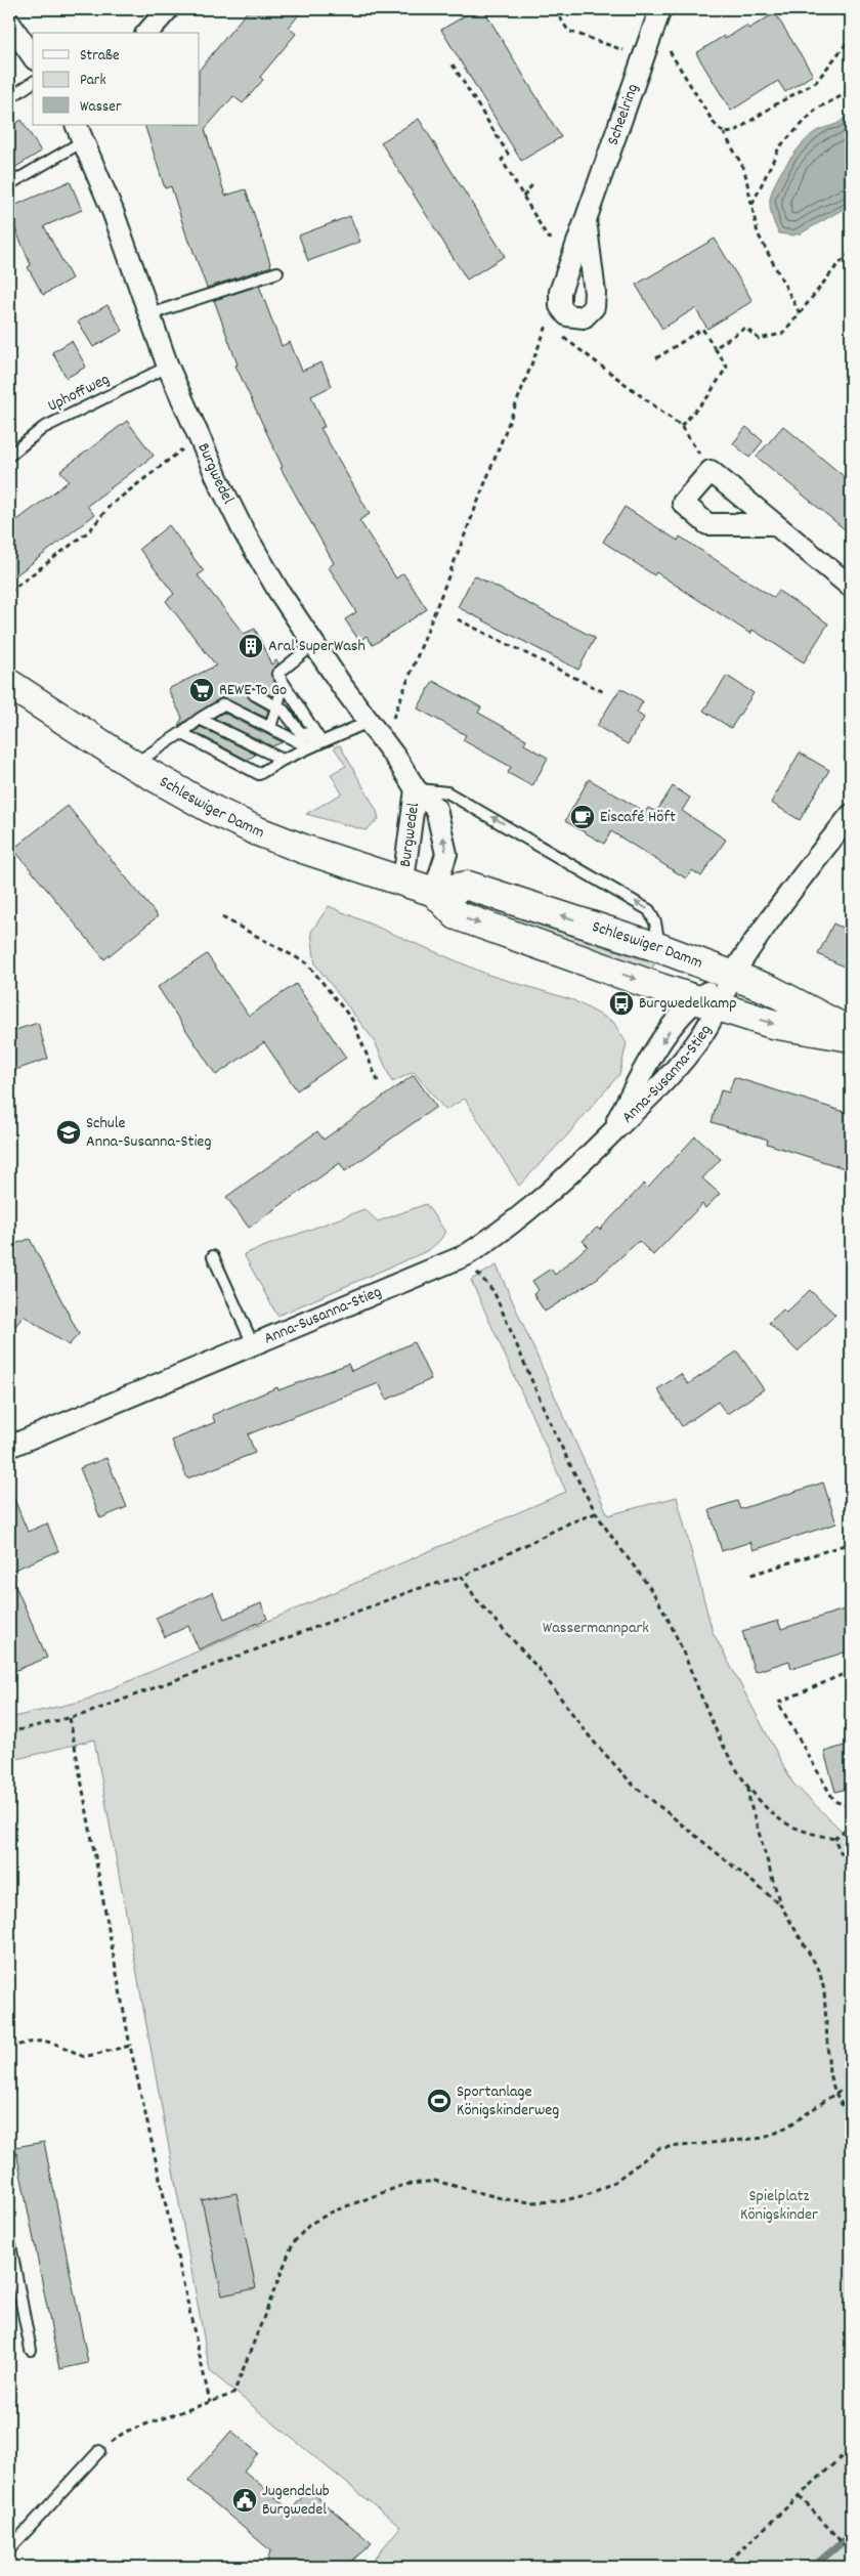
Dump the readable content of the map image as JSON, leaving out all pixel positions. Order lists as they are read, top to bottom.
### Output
{
  "streets": {
    "main road": ["Schleswiger Damm"],
    "street": ["Scheelring", "Burgwedel", "Anna-Susanna-Stieg"],
    "lane": ["Uphoffweg"]
  },
  "crossings": [
    ["Uphoffweg", "Burgwedel"],
    ["Burgwedel", "Schleswiger Damm"],
    ["Schleswiger Damm", "Anna-Susanna-Stieg"]
  ],
  "parks": ["Wassermannpark", "Spielplatz Königskinder"],
  "places": {
    "building": ["Aral SuperWash"],
    "supermarket": ["REWE To Go"],
    "cafe": ["Eiscafé Höft"],
    "bus stop": ["Burgwedelkamp"],
    "school or university": ["Schule Anna-Susanna-Stieg"],
    "sports": ["Sportanlage Königskinderweg"],
    "public building": ["Jugendclub Burgwedel"]
  },
  "legend": ["Straße", "Park", "Wasser"]
}
